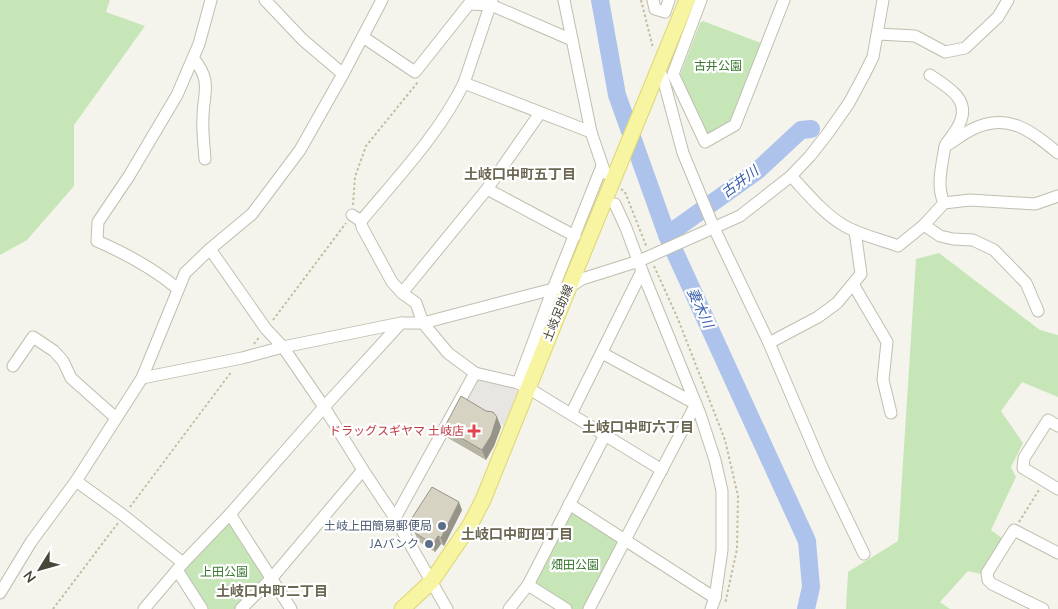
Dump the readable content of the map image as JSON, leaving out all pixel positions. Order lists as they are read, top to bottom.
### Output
{
  "streets": {
    "main road": ["土岐足助線"]
  },
  "districts": [
    "土岐口中町五丁目",
    "土岐口中町六丁目",
    "土岐口中町四丁目",
    "土岐口中町二丁目"
  ],
  "water": ["古井川", "妻木川"],
  "parks": ["古井公園", "畑田公園", "上田公園"],
  "places": {
    "health": ["ドラッグスギヤマ 土岐店"],
    "other": ["土岐上田簡易郵便局", "JAバンク"]
  },
  "north": "bottom left"
}
